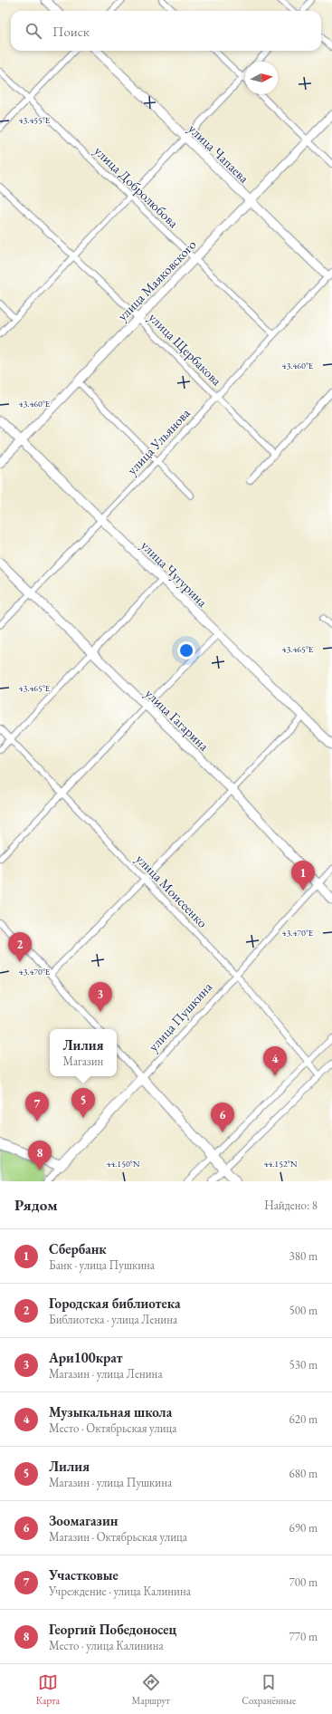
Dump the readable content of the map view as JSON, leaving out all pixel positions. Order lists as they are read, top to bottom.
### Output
{
  "streets": {
    "main road": ["улица Пушкина"],
    "street": [
      "улица Чапаева",
      "улица Добролюбова",
      "улица Маяковского",
      "улица Щербакова",
      "улица Ульянова",
      "улица Чугурина",
      "улица Гагарина",
      "улица Моисеенко"
    ]
  },
  "crossings": [
    ["улица Чапаева", "улица Маяковского"],
    ["улица Чапаева", "улица Ульянова"],
    ["улица Добролюбова", "улица Маяковского"],
    ["улица Добролюбова", "улица Ульянова"],
    ["улица Маяковского", "улица Щербакова"],
    ["улица Маяковского", "улица Чугурина"],
    ["улица Щербакова", "улица Ульянова"],
    ["улица Ульянова", "улица Чугурина"],
    ["улица Ульянова", "улица Гагарина"],
    ["улица Гагарина", "улица Пушкина"],
    ["улица Моисеенко", "улица Пушкина"]
  ],
  "north": "right",
  "page": {
    "search": "Поиск",
    "pins": [
      "1",
      "2",
      "3",
      "4",
      "5",
      "7",
      "6",
      "8"
    ],
    "popup": ["Лилия", "Магазин"],
    "heading": ["Рядом", "Найдено: 8"],
    "list": [
      {
        "mark": "1",
        "name": "Сбербанк",
        "note": "Банк · улица Пушкина",
        "value": "380 m"
      },
      {
        "mark": "2",
        "name": "Городская библиотека",
        "note": "Библиотека · улица Ленина",
        "value": "500 m"
      },
      {
        "mark": "3",
        "name": "Ари100крат",
        "note": "Магазин · улица Ленина",
        "value": "530 m"
      },
      {
        "mark": "4",
        "name": "Музыкальная школа",
        "note": "Место · Октябрьская улица",
        "value": "620 m"
      },
      {
        "mark": "5",
        "name": "Лилия",
        "note": "Магазин · улица Пушкина",
        "value": "680 m"
      },
      {
        "mark": "6",
        "name": "Зоомагазин",
        "note": "Магазин · Октябрьская улица",
        "value": "690 m"
      },
      {
        "mark": "7",
        "name": "Участковые",
        "note": "Учреждение · улица Калинина",
        "value": "700 m"
      },
      {
        "mark": "8",
        "name": "Георгий Победоносец",
        "note": "Место · улица Калинина",
        "value": "770 m"
      }
    ],
    "nav": ["Карта", "Маршрут", "Сохранённые"]
  },
  "coordinates": [
    "43.455°E",
    "43.460°E",
    "43.465°E",
    "43.470°E",
    "44.150°N",
    "44.152°N"
  ]
}
